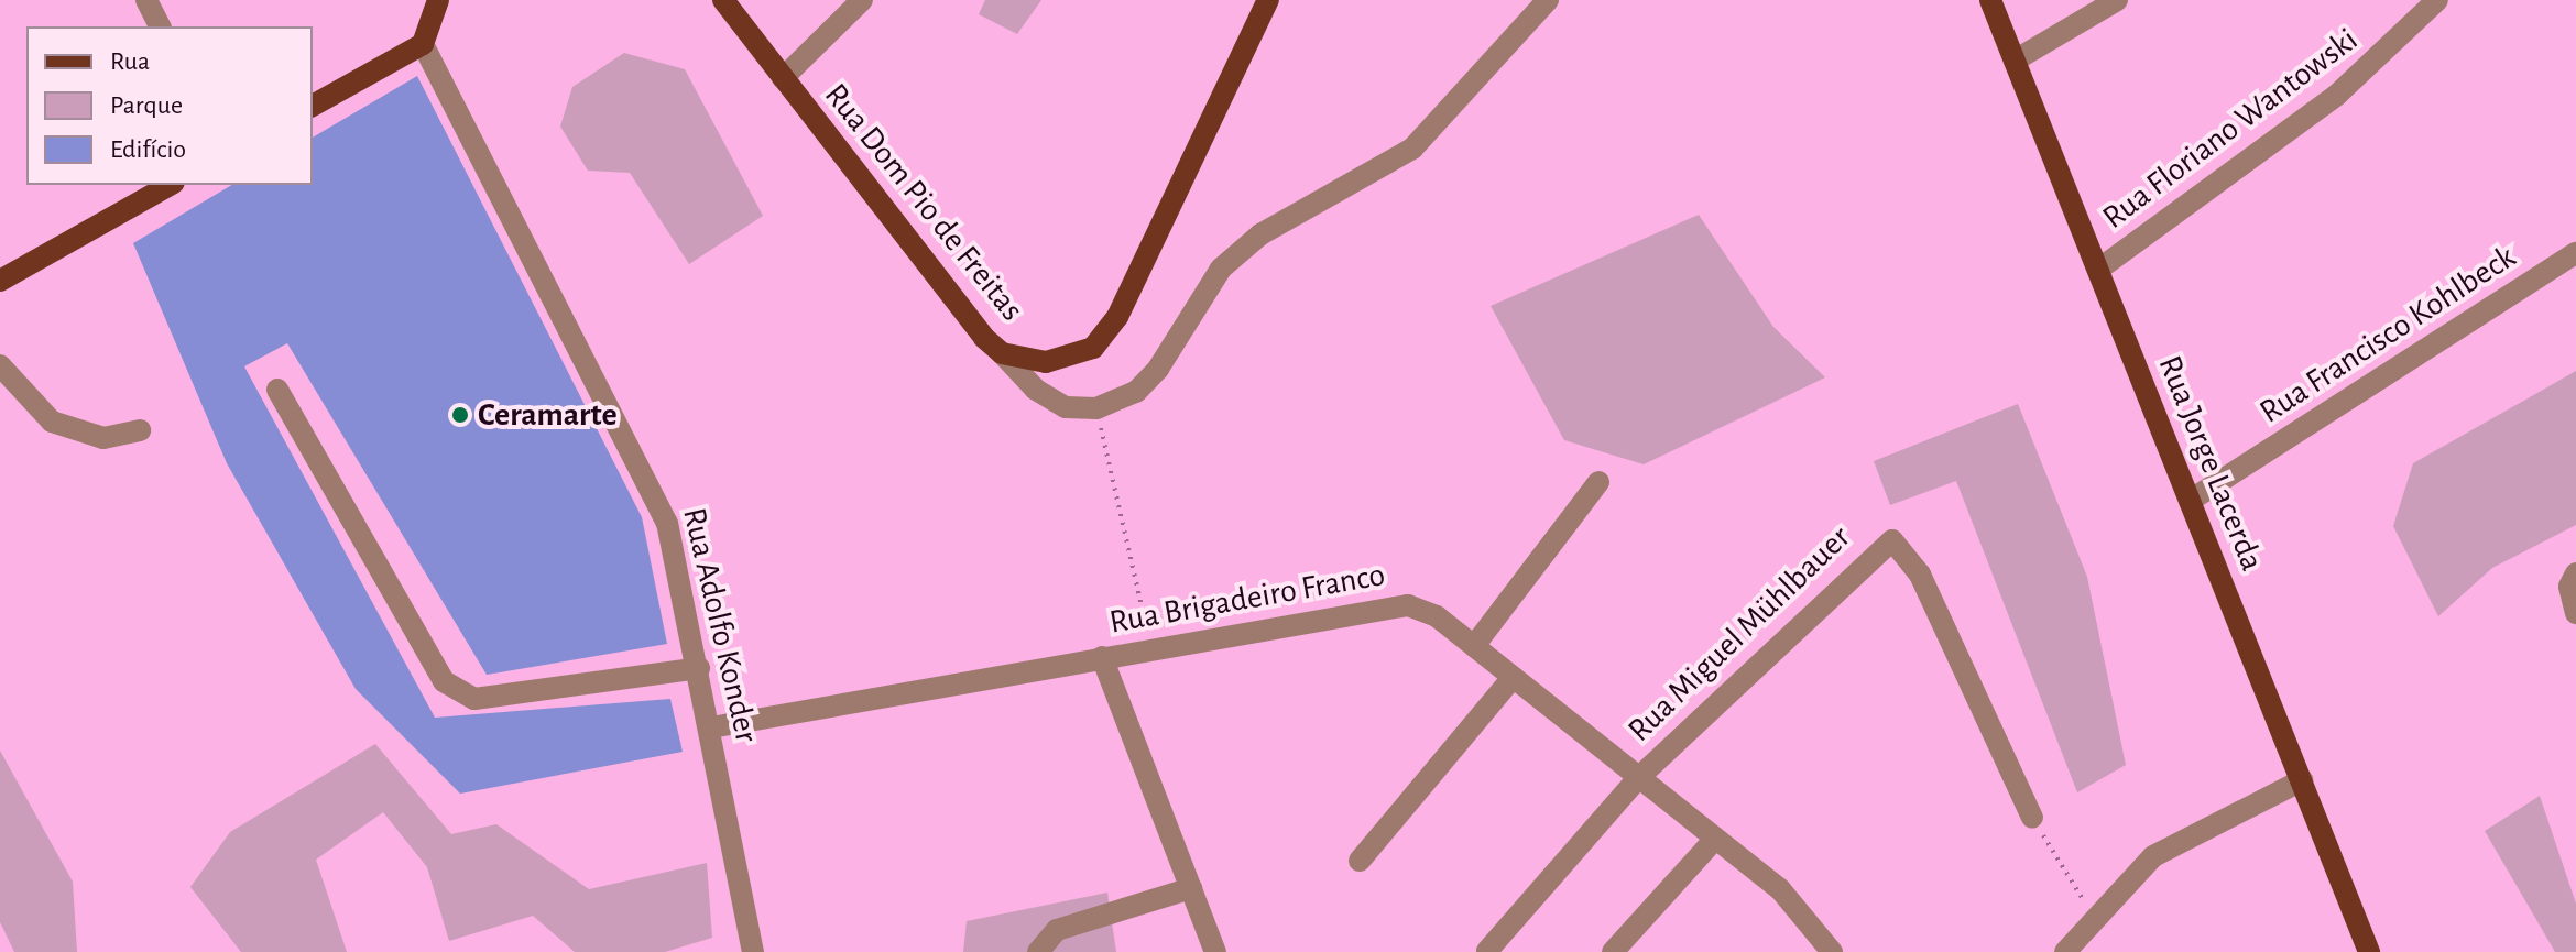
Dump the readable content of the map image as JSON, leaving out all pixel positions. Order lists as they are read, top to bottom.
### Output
{
  "streets": {
    "main road": ["Rua Dom Pio de Freitas", "Rua Jorge Lacerda"],
    "street": [
      "Rua Floriano Wantowski",
      "Rua Francisco Kohlbeck",
      "Rua Brigadeiro Franco",
      "Rua Adolfo Konder",
      "Rua Miguel Mühlbauer"
    ]
  },
  "crossings": [
    ["Rua Floriano Wantowski", "Rua Jorge Lacerda"],
    ["Rua Francisco Kohlbeck", "Rua Jorge Lacerda"],
    ["Rua Brigadeiro Franco", "Rua Adolfo Konder"],
    ["Rua Brigadeiro Franco", "Rua Miguel Mühlbauer"]
  ],
  "places": ["Ceramarte"],
  "legend": ["Rua", "Parque", "Edifício"]
}
